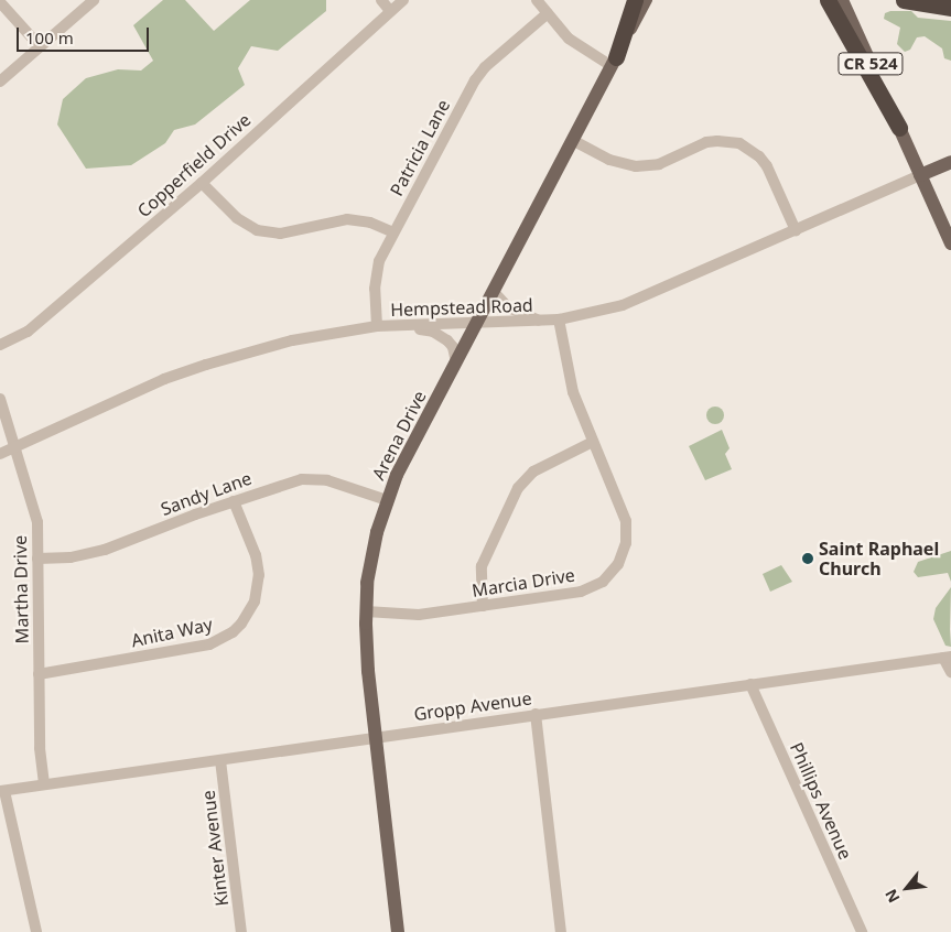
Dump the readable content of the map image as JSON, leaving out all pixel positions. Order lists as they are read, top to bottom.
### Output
{
  "streets": {
    "main road": ["CR 524", "Arena Drive"],
    "street": [
      "Patricia Lane",
      "Copperfield Drive",
      "Hempstead Road",
      "Sandy Lane",
      "Marcia Drive",
      "Martha Drive",
      "Anita Way",
      "Gropp Avenue",
      "Phillips Avenue",
      "Kinter Avenue"
    ]
  },
  "crossings": [
    ["CR 524", "Hempstead Road"],
    ["Patricia Lane", "Hempstead Road"],
    ["Hempstead Road", "Arena Drive"],
    ["Hempstead Road", "Marcia Drive"],
    ["Hempstead Road", "Martha Drive"],
    ["Arena Drive", "Sandy Lane"],
    ["Arena Drive", "Marcia Drive"],
    ["Arena Drive", "Gropp Avenue"],
    ["Sandy Lane", "Martha Drive"],
    ["Sandy Lane", "Anita Way"],
    ["Martha Drive", "Anita Way"],
    ["Martha Drive", "Gropp Avenue"],
    ["Gropp Avenue", "Phillips Avenue"],
    ["Gropp Avenue", "Kinter Avenue"]
  ],
  "places": ["Saint Raphael Church"],
  "scale_bar": "100 m",
  "north": "bottom left"
}
